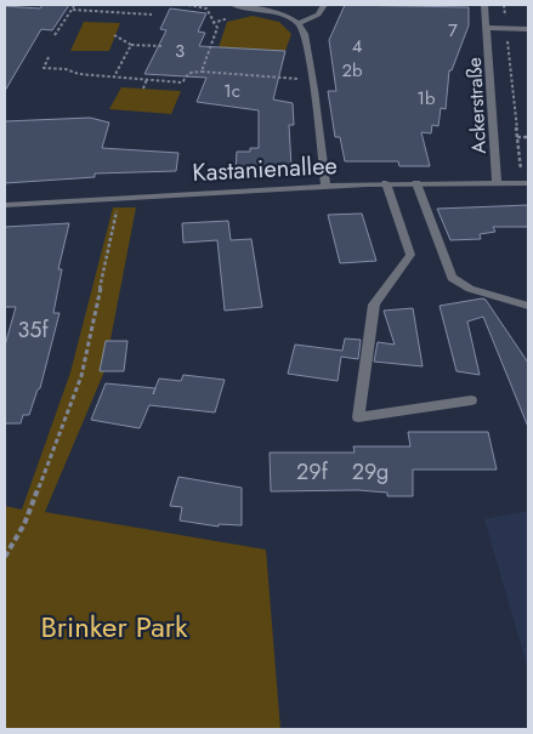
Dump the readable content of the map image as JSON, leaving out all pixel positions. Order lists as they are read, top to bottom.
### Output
{
  "streets": {
    "street": ["Ackerstraße", "Kastanienallee"]
  },
  "crossings": [
    ["Ackerstraße", "Kastanienallee"]
  ],
  "parks": ["Brinker Park"],
  "house_numbers": [
    "7",
    "4",
    "3",
    "2b",
    "1c",
    "1b",
    "35f",
    "29f",
    "29g"
  ]
}
